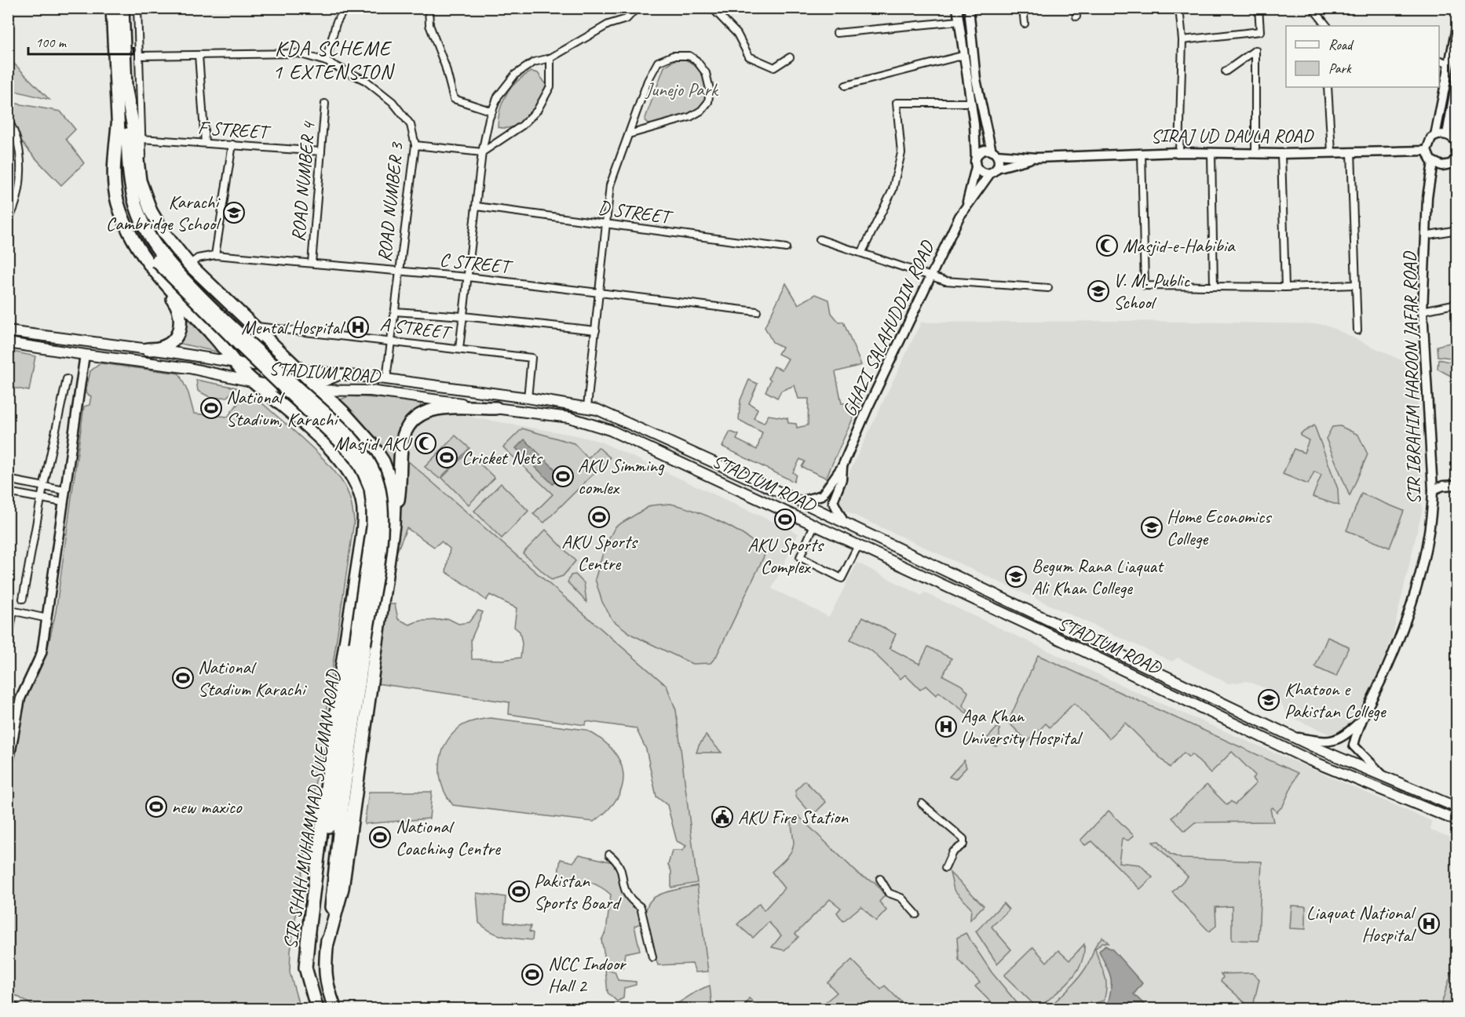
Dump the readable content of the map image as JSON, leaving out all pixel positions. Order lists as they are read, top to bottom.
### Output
{
  "streets": {
    "highway": ["SIR SHAH MUHAMMAD SULEMAN ROAD"],
    "main road": [
      "SIRAJ UD DAULA ROAD",
      "GHAZI SALAHUDDIN ROAD",
      "STADIUM ROAD",
      "SIR IBRAHIM HAROON JAFAR ROAD"
    ],
    "street": [
      "F STREET",
      "ROAD NUMBER 4",
      "ROAD NUMBER 3",
      "D STREET",
      "C STREET",
      "A STREET"
    ]
  },
  "crossings": [
    ["F STREET", "ROAD NUMBER 4"],
    ["SIRAJ UD DAULA ROAD", "GHAZI SALAHUDDIN ROAD"],
    ["ROAD NUMBER 4", "C STREET"],
    ["ROAD NUMBER 3", "C STREET"],
    ["ROAD NUMBER 3", "A STREET"],
    ["ROAD NUMBER 3", "STADIUM ROAD"],
    ["A STREET", "STADIUM ROAD"],
    ["GHAZI SALAHUDDIN ROAD", "STADIUM ROAD"]
  ],
  "districts": ["KDA SCHEME 1 EXTENSION"],
  "parks": ["Junejo Park"],
  "places": {
    "school or university": [
      "Karachi Cambridge School",
      "V. M. Public School",
      "Home Economics College",
      "Begum Rana Liaquat Ali Khan College",
      "Khatoon e Pakistan College"
    ],
    "mosque": ["Masjid-e-Habibia", "Masjid AKU"],
    "hospital": ["Mental Hospital", "Aga Khan University Hospital", "Liaquat National Hospital"],
    "sports": [
      "National Stadium, Karachi",
      "Cricket Nets",
      "AKU Simming comlex",
      "AKU Sports Centre",
      "AKU Sports Complex",
      "National Stadium Karachi",
      "new maxico",
      "National Coaching Centre",
      "Pakistan Sports Board",
      "NCC Indoor Hall 2"
    ],
    "public building": ["AKU Fire Station"]
  },
  "legend": ["Road", "Park"],
  "scale_bar": "100 m"
}
